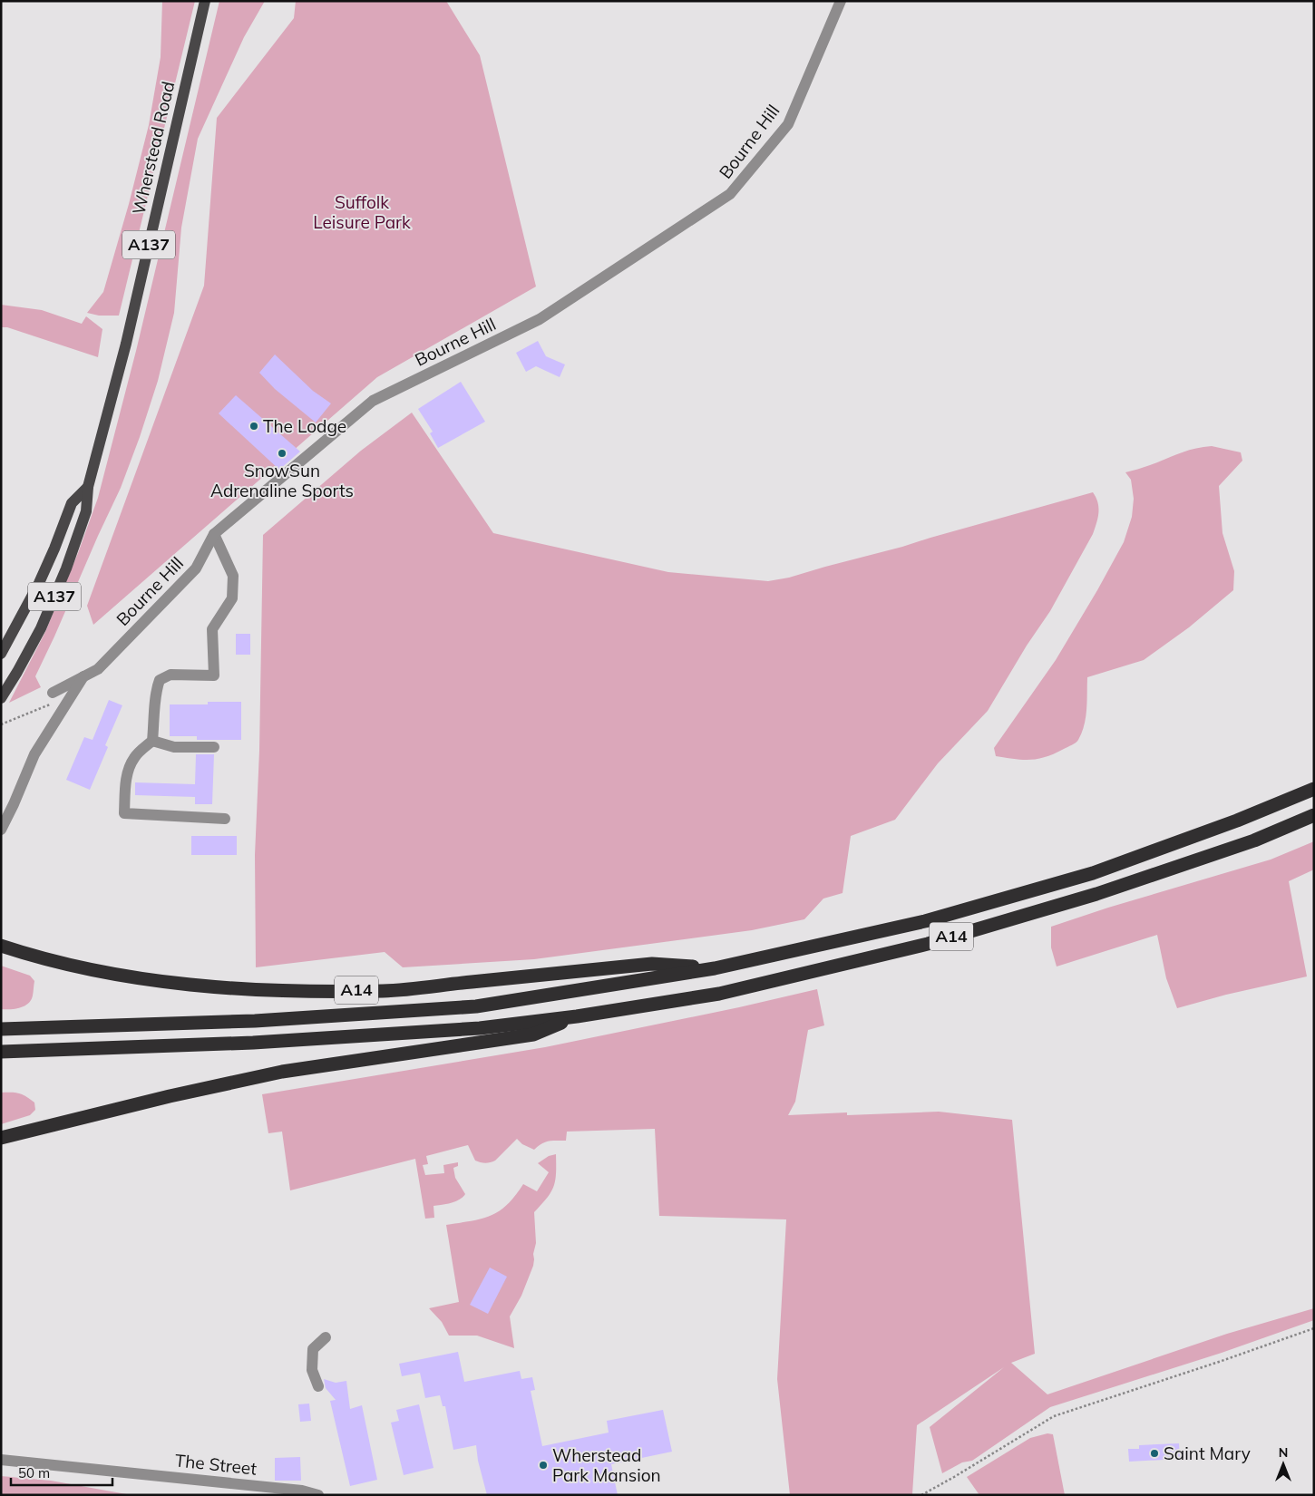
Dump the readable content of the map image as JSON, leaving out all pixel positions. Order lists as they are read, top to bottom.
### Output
{
  "streets": {
    "highway": ["A14"],
    "main road": ["Wherstead Road", "A137"],
    "street": ["Bourne Hill", "The Street"]
  },
  "parks": ["Suffolk Leisure Park"],
  "places": [
    "The Lodge",
    "SnowSun Adrenaline Sports",
    "Saint Mary",
    "Wherstead Park Mansion"
  ],
  "scale_bar": "50 m",
  "north": "top"
}
